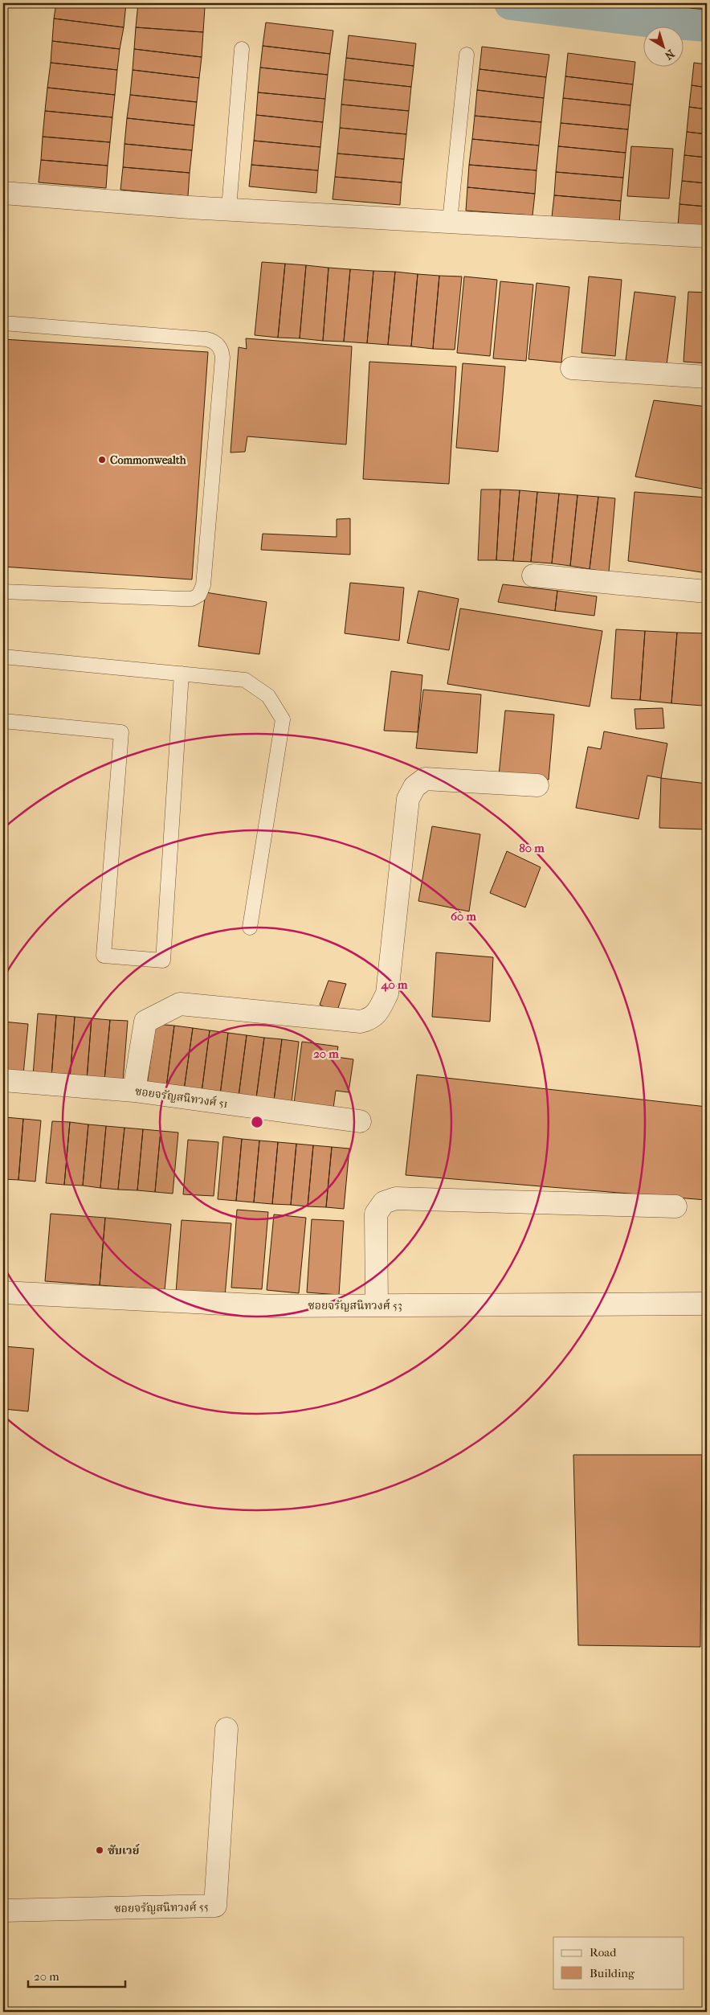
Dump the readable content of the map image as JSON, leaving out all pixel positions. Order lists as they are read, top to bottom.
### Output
{
  "streets": {
    "street": ["ซอยจรัญสนิทวงศ์ 51", "ซอยจรัญสนิทวงศ์ 53", "ซอยจรัญสนิทวงศ์ 55"]
  },
  "places": ["Commonwealth", "ซับเวย์"],
  "legend": ["Road", "Building"],
  "scale_bar": "20 m",
  "north": "bottom right",
  "rings": [
    "80 m",
    "60 m",
    "40 m",
    "20 m"
  ]
}
